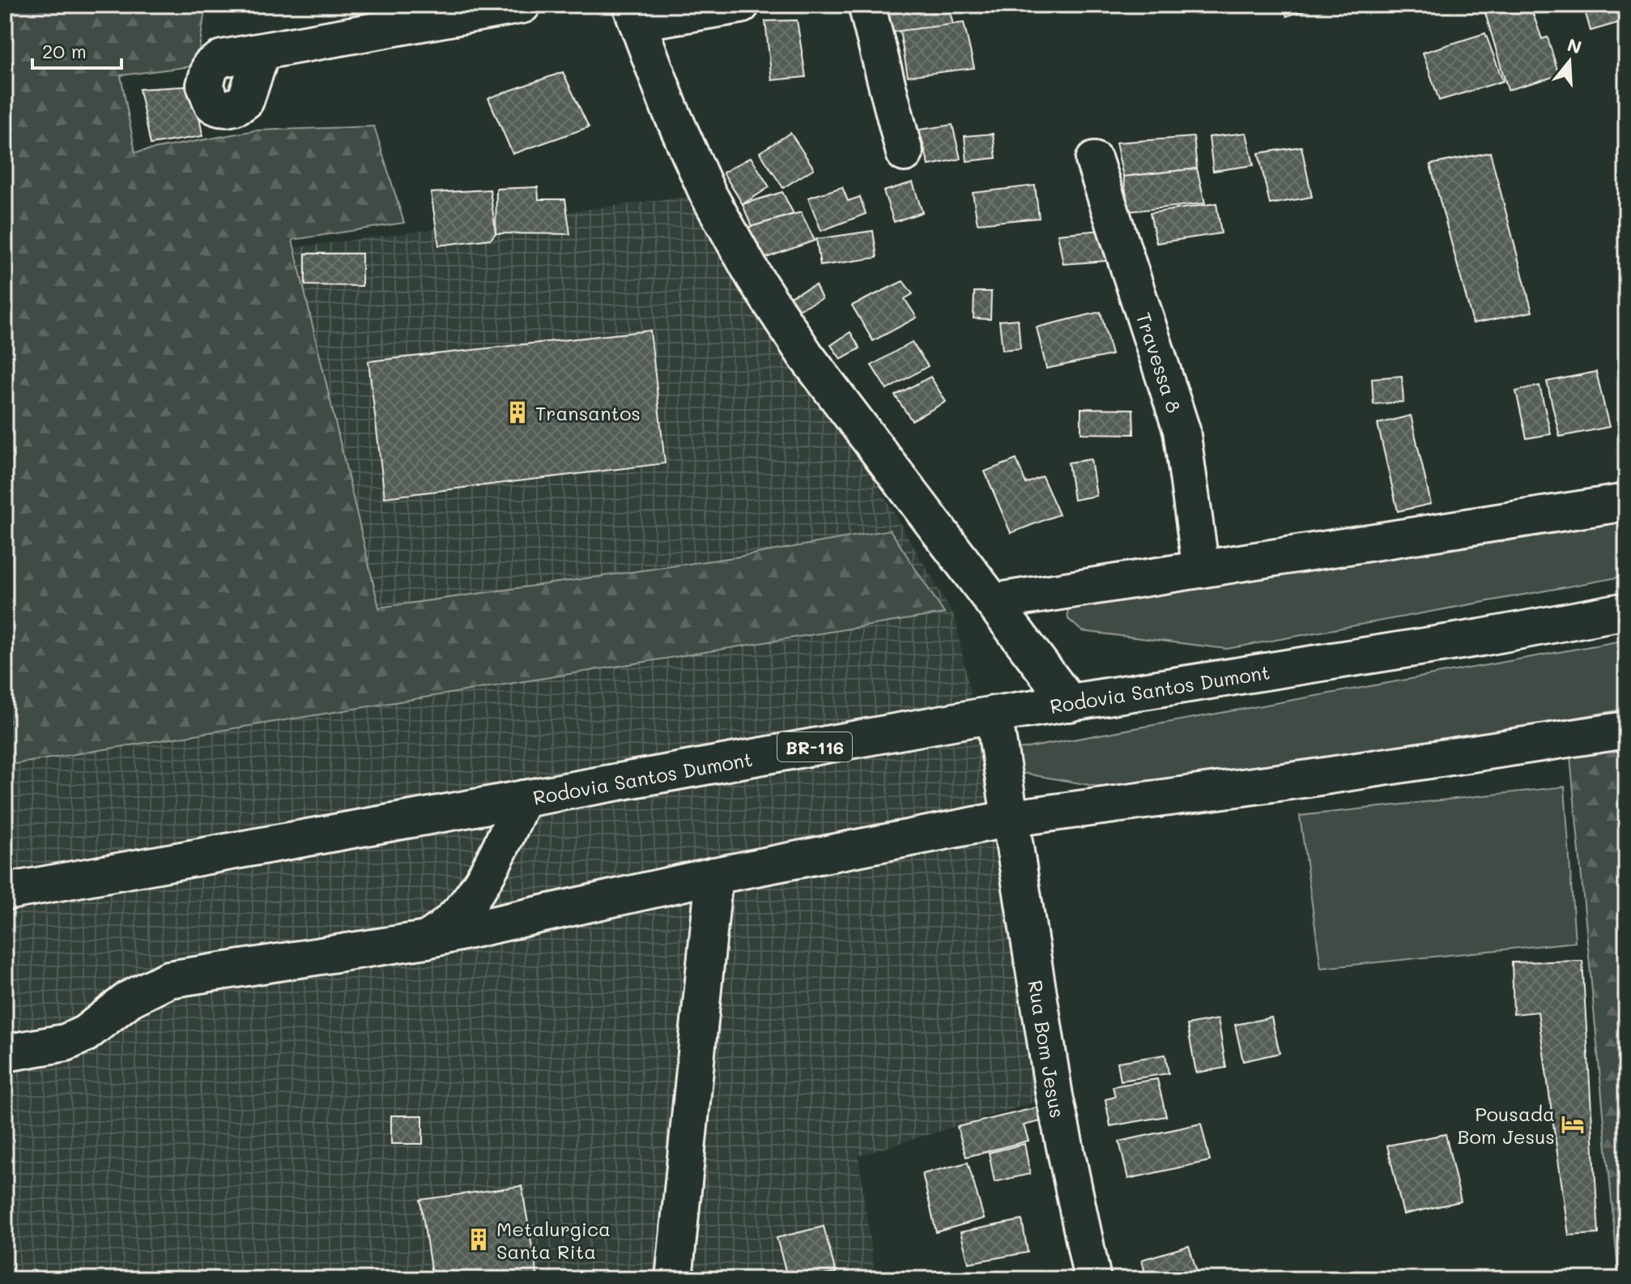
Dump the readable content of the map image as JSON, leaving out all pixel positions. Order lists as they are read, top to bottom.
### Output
{
  "streets": {
    "main road": [
      "Travessa 8",
      "Rodovia Santos Dumont",
      "BR-116",
      "Rua Bom Jesus"
    ]
  },
  "crossings": [
    ["Rodovia Santos Dumont", "Rua Bom Jesus"]
  ],
  "places": {
    "building": ["Transantos", "Metalurgica Santa Rita"],
    "hotel": ["Pousada Bom Jesus"]
  },
  "scale_bar": "20 m",
  "north": "top"
}
